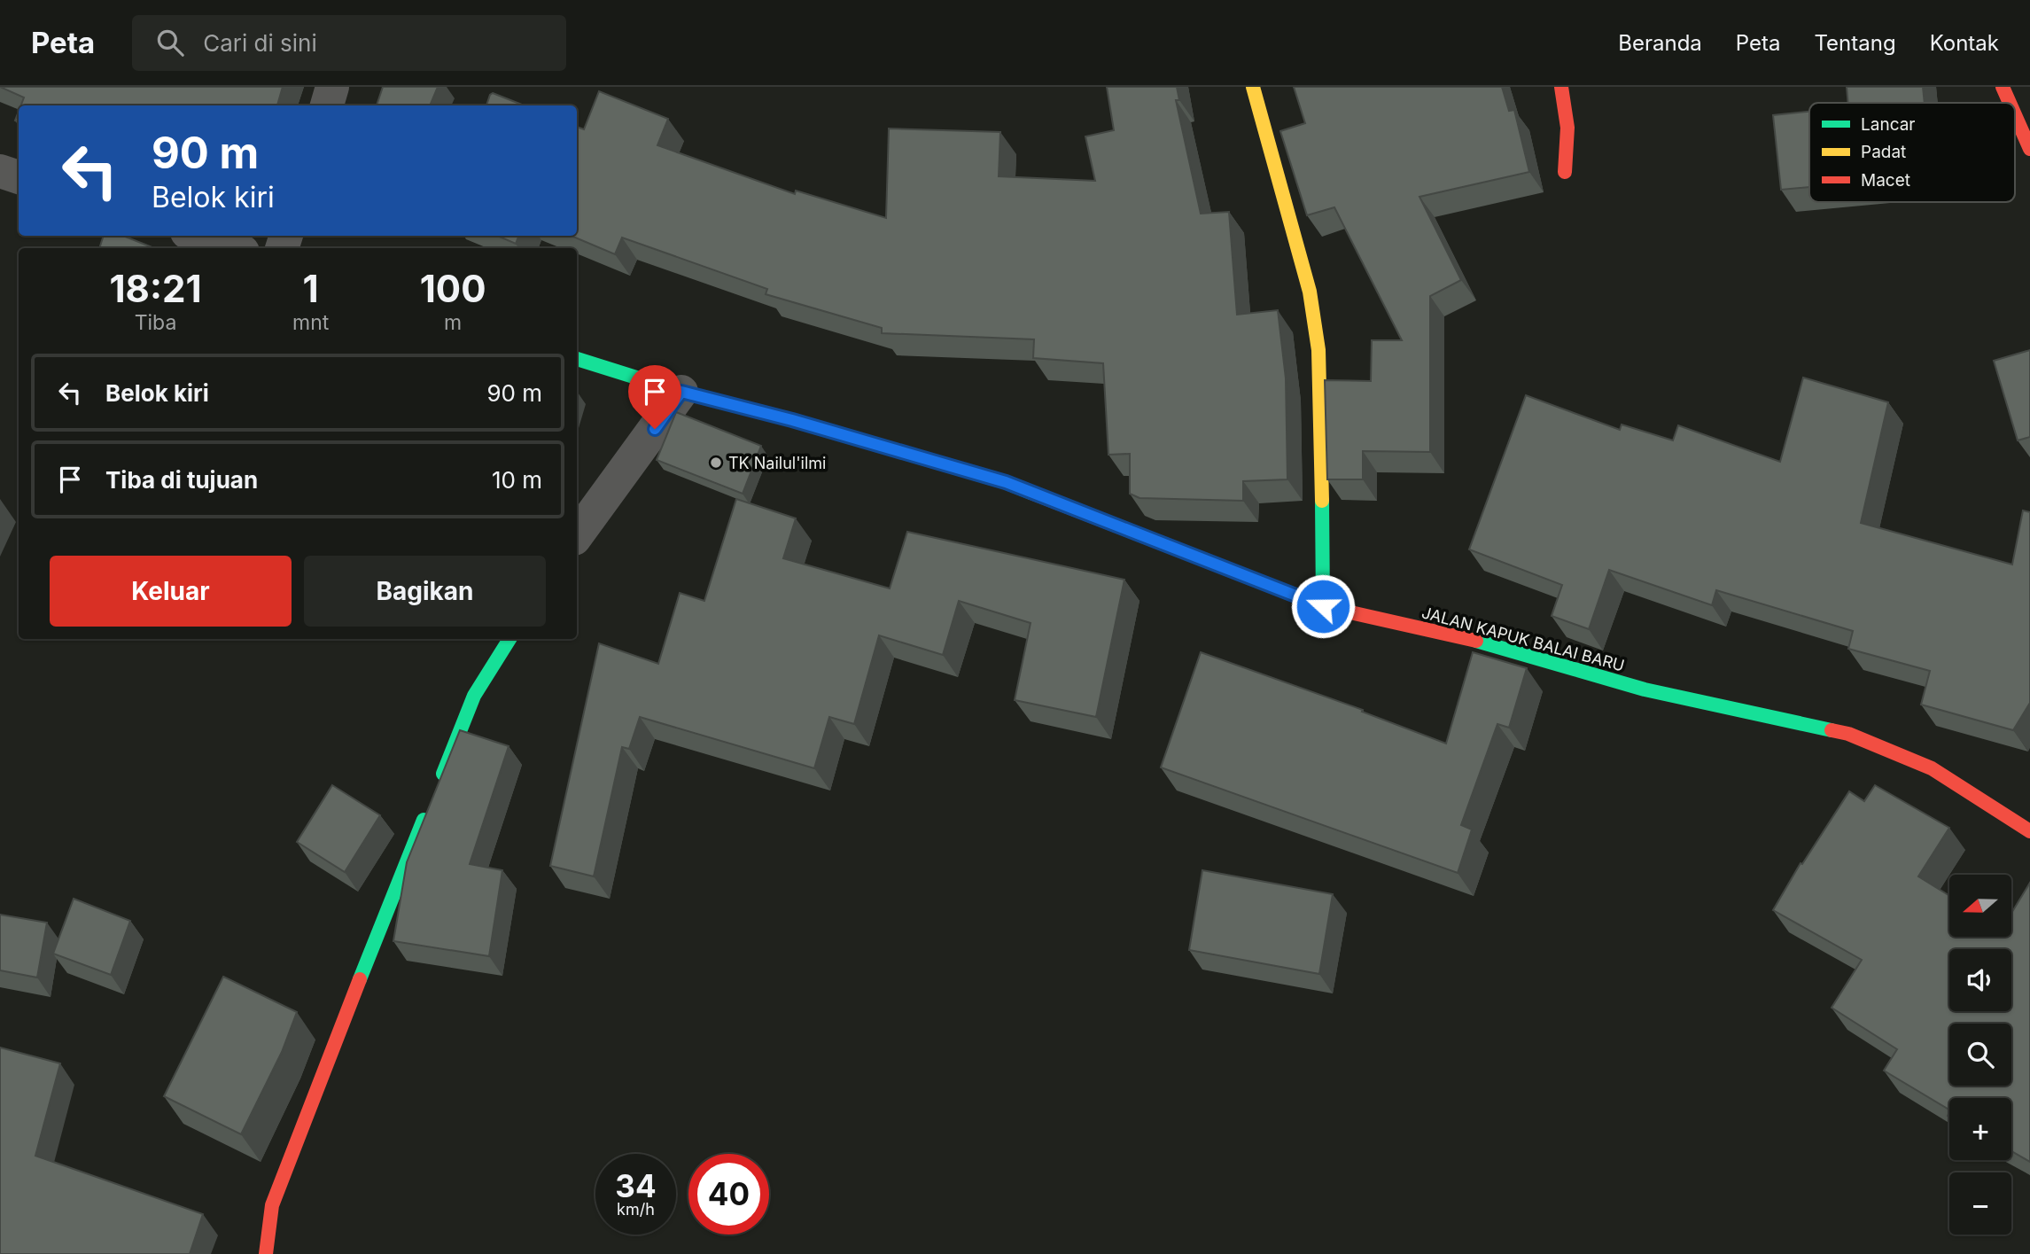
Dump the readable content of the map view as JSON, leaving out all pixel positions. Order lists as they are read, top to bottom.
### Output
{
  "streets": {
    "street": ["JALAN KAPUK BALAI BARU"]
  },
  "places": ["TK Nailul'ilmi"],
  "legend": ["Lancar", "Padat", "Macet"],
  "north": "left",
  "page": {
    "header": "Peta",
    "search": "Cari di sini",
    "nav": [
      "Beranda",
      "Peta",
      "Tentang",
      "Kontak"
    ],
    "turn": ["90 m", "Belok kiri"],
    "eta": [
      "18:21",
      "Tiba",
      "1",
      "mnt",
      "100",
      "m"
    ],
    "list": [
      {
        "name": "Belok kiri",
        "value": "90 m"
      },
      {
        "name": "Tiba di tujuan",
        "value": "10 m"
      }
    ],
    "buttons": ["Keluar", "Bagikan"],
    "map_buttons": ["+", "−"],
    "speed": "34 km/h",
    "limit": "40"
  }
}
